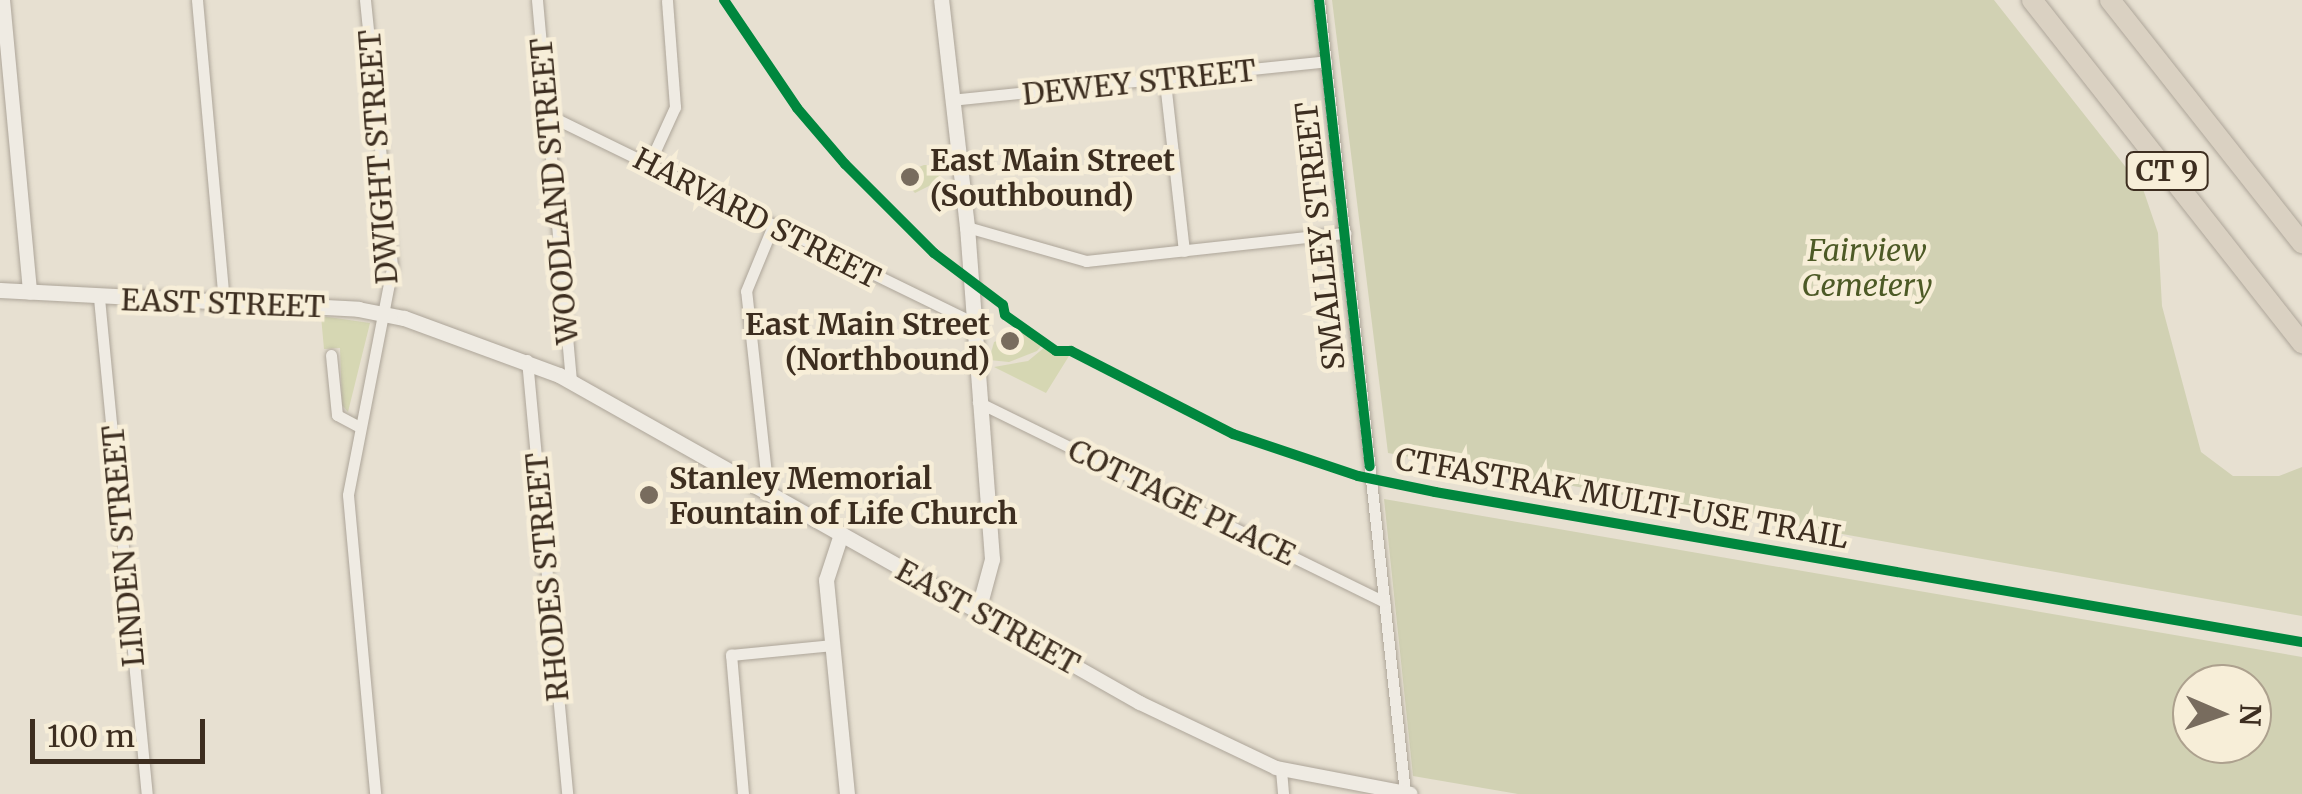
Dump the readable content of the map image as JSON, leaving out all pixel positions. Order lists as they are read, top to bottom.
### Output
{
  "streets": {
    "highway": ["CT 9"],
    "main road": ["EAST STREET"],
    "street": [
      "DEWEY STREET",
      "DWIGHT STREET",
      "WOODLAND STREET",
      "HARVARD STREET",
      "SMALLEY STREET",
      "COTTAGE PLACE",
      "LINDEN STREET",
      "RHODES STREET"
    ],
    "cycle path": ["CTFASTRAK MULTI-USE TRAIL"]
  },
  "crossings": [
    ["DEWEY STREET", "SMALLEY STREET"],
    ["DWIGHT STREET", "EAST STREET"],
    ["WOODLAND STREET", "HARVARD STREET"],
    ["WOODLAND STREET", "EAST STREET"],
    ["SMALLEY STREET", "EAST STREET"],
    ["SMALLEY STREET", "COTTAGE PLACE"],
    ["EAST STREET", "LINDEN STREET"],
    ["EAST STREET", "RHODES STREET"]
  ],
  "parks": ["Fairview Cemetery"],
  "places": ["East Main Street (Southbound)", "East Main Street (Northbound)", "Stanley Memorial Fountain of Life Church"],
  "scale_bar": "100 m",
  "north": "right"
}
